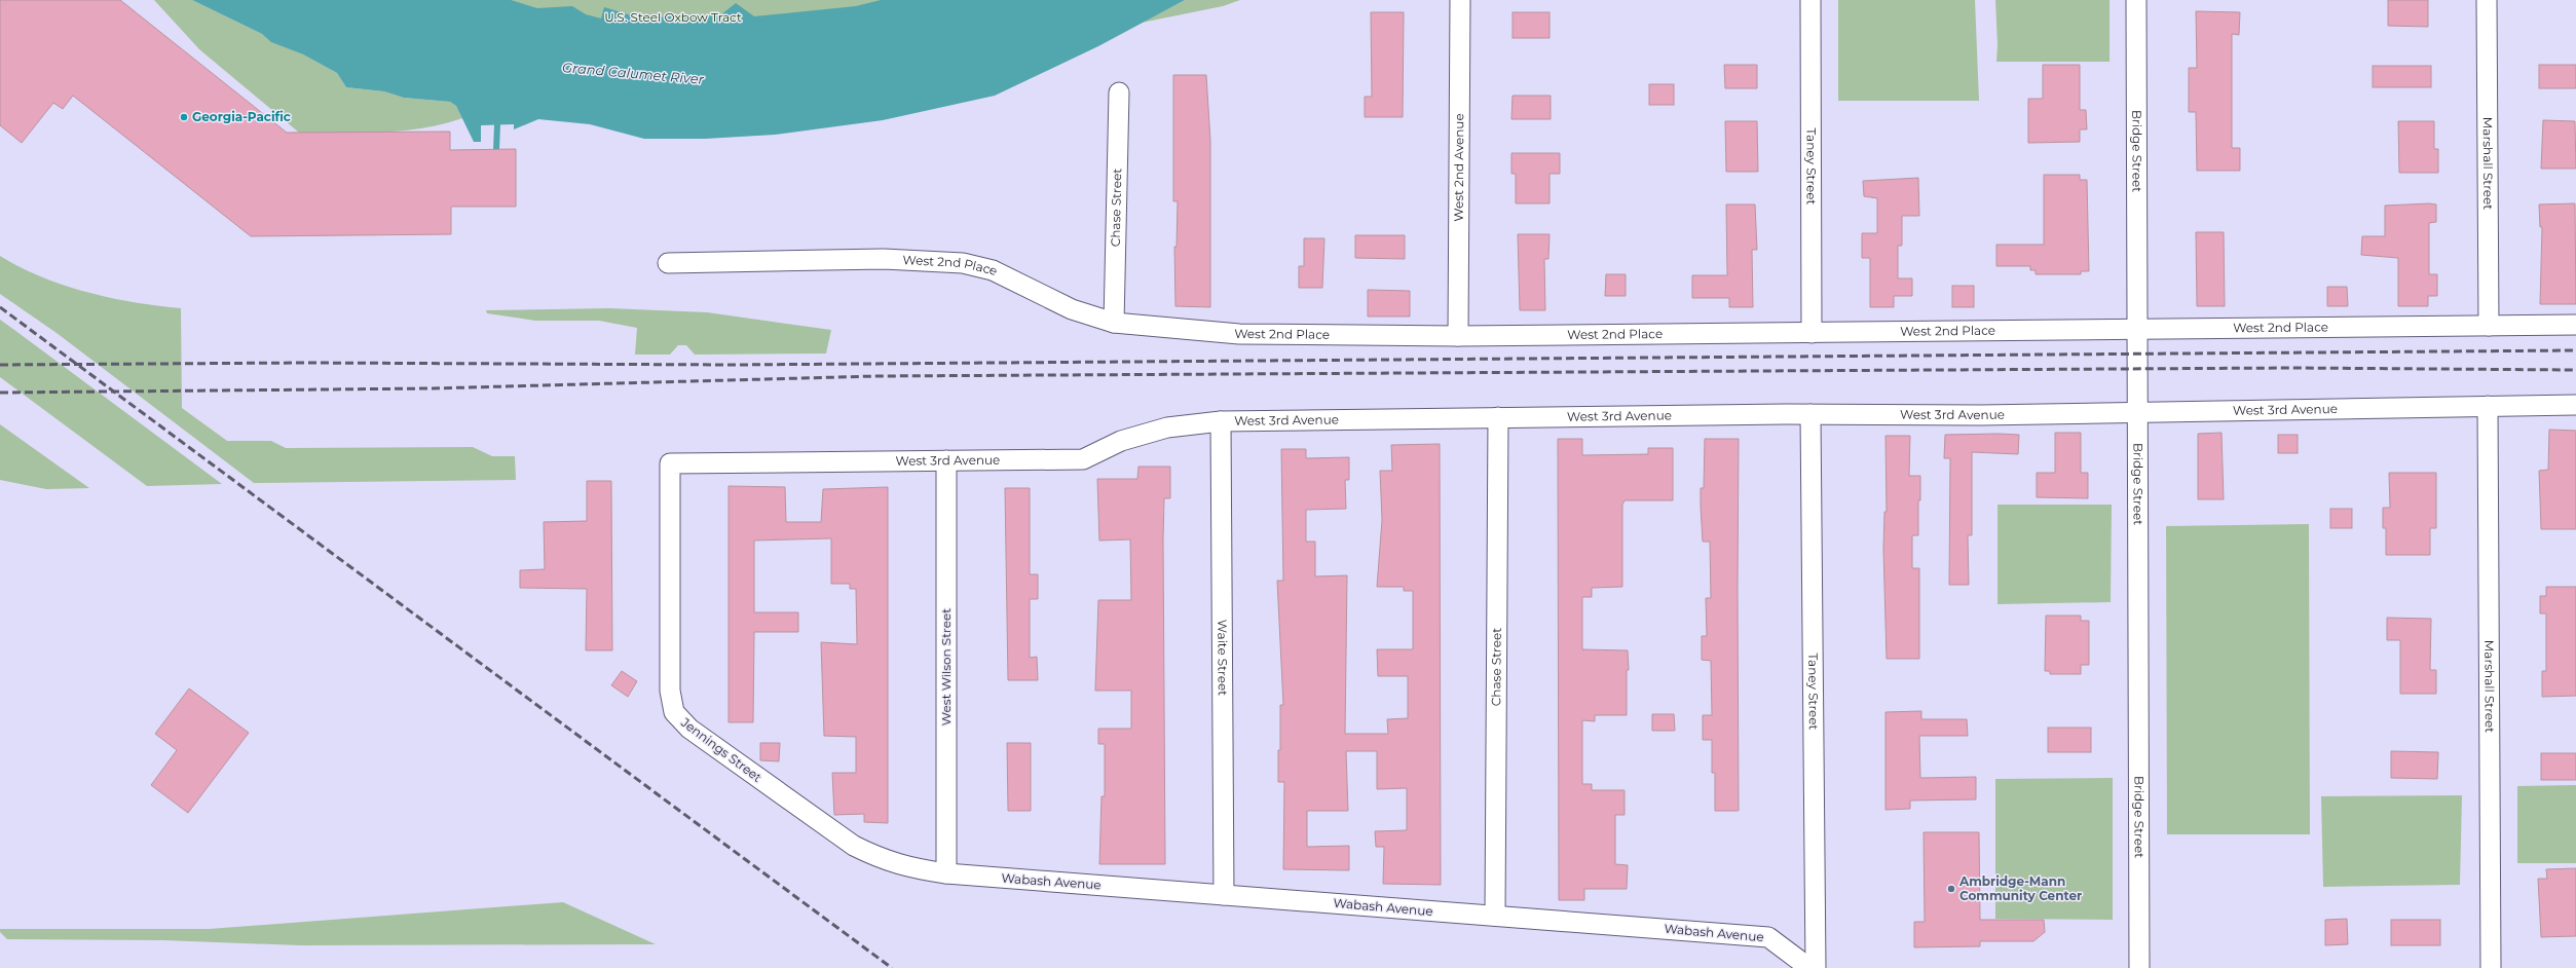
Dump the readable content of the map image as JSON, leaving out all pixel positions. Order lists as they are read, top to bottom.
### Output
{
  "streets": {
    "street": [
      "Bridge Street",
      "Marshall Street",
      "Taney Street",
      "West 2nd Avenue",
      "Chase Street",
      "West 2nd Place",
      "West 3rd Avenue",
      "Waite Street",
      "West Wilson Street",
      "Jennings Street",
      "Wabash Avenue"
    ]
  },
  "crossings": [
    ["Bridge Street", "West 2nd Place"],
    ["Bridge Street", "West 3rd Avenue"],
    ["Marshall Street", "West 2nd Place"],
    ["Marshall Street", "West 3rd Avenue"],
    ["Taney Street", "West 2nd Place"],
    ["Taney Street", "West 3rd Avenue"],
    ["West 2nd Avenue", "West 2nd Place"],
    ["Chase Street", "West 2nd Place"],
    ["Chase Street", "West 3rd Avenue"],
    ["Chase Street", "Wabash Avenue"],
    ["West 3rd Avenue", "Waite Street"],
    ["West 3rd Avenue", "West Wilson Street"],
    ["West 3rd Avenue", "Jennings Street"],
    ["Waite Street", "Wabash Avenue"],
    ["West Wilson Street", "Jennings Street"],
    ["West Wilson Street", "Wabash Avenue"],
    ["Jennings Street", "Wabash Avenue"]
  ],
  "water": ["Grand Calumet River"],
  "parks": ["U.S. Steel Oxbow Tract"],
  "places": ["Georgia-Pacific", "Ambridge-Mann Community Center"]
}
